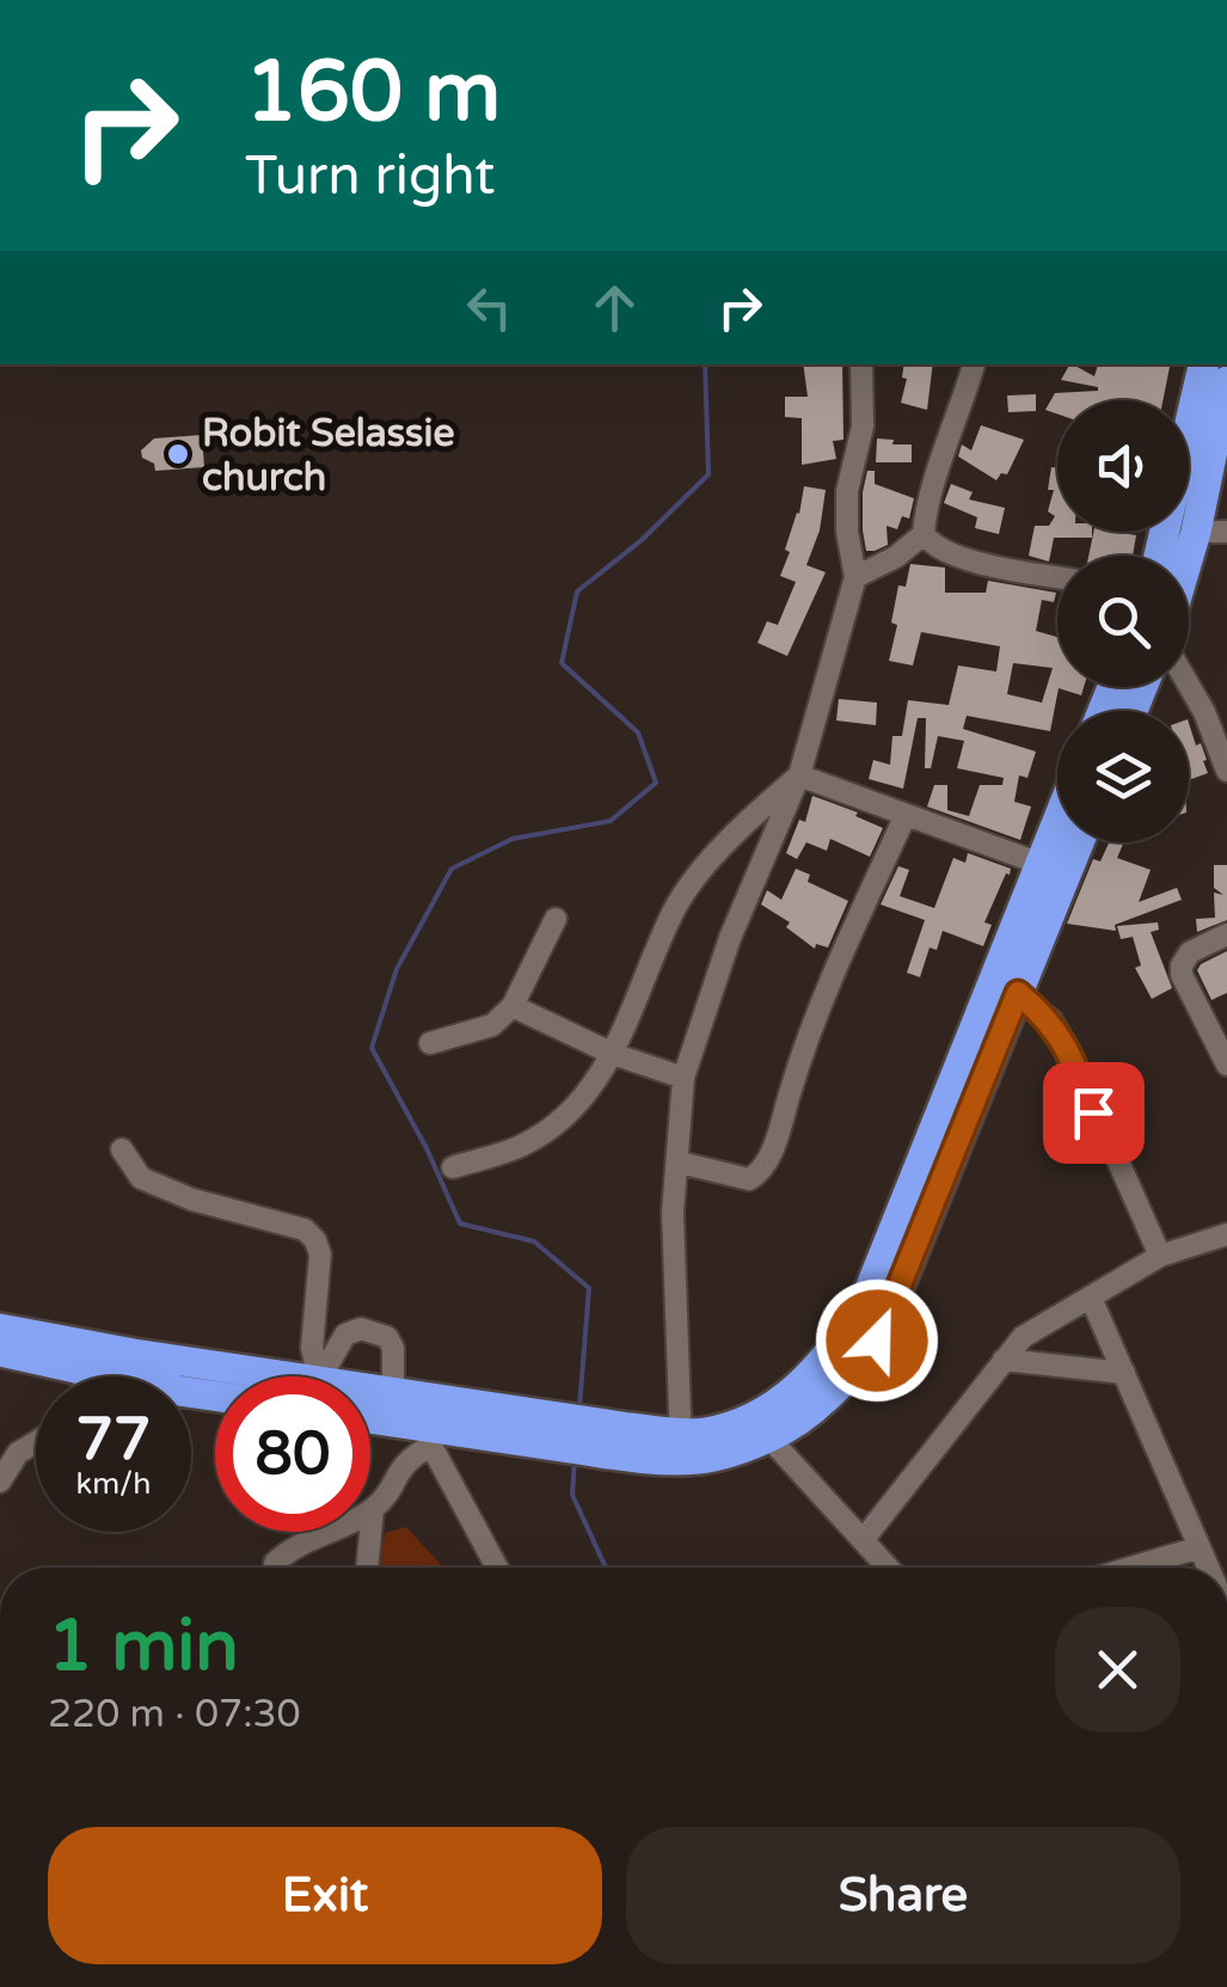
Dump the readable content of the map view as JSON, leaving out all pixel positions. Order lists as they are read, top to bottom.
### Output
{
  "places": ["Robit Selassie church"],
  "page": {
    "turn": ["160 m", "Turn right"],
    "speed": "77 km/h",
    "limit": "80",
    "heading": ["1 min", "220 m · 07:30"],
    "buttons": ["Exit", "Share"]
  }
}
